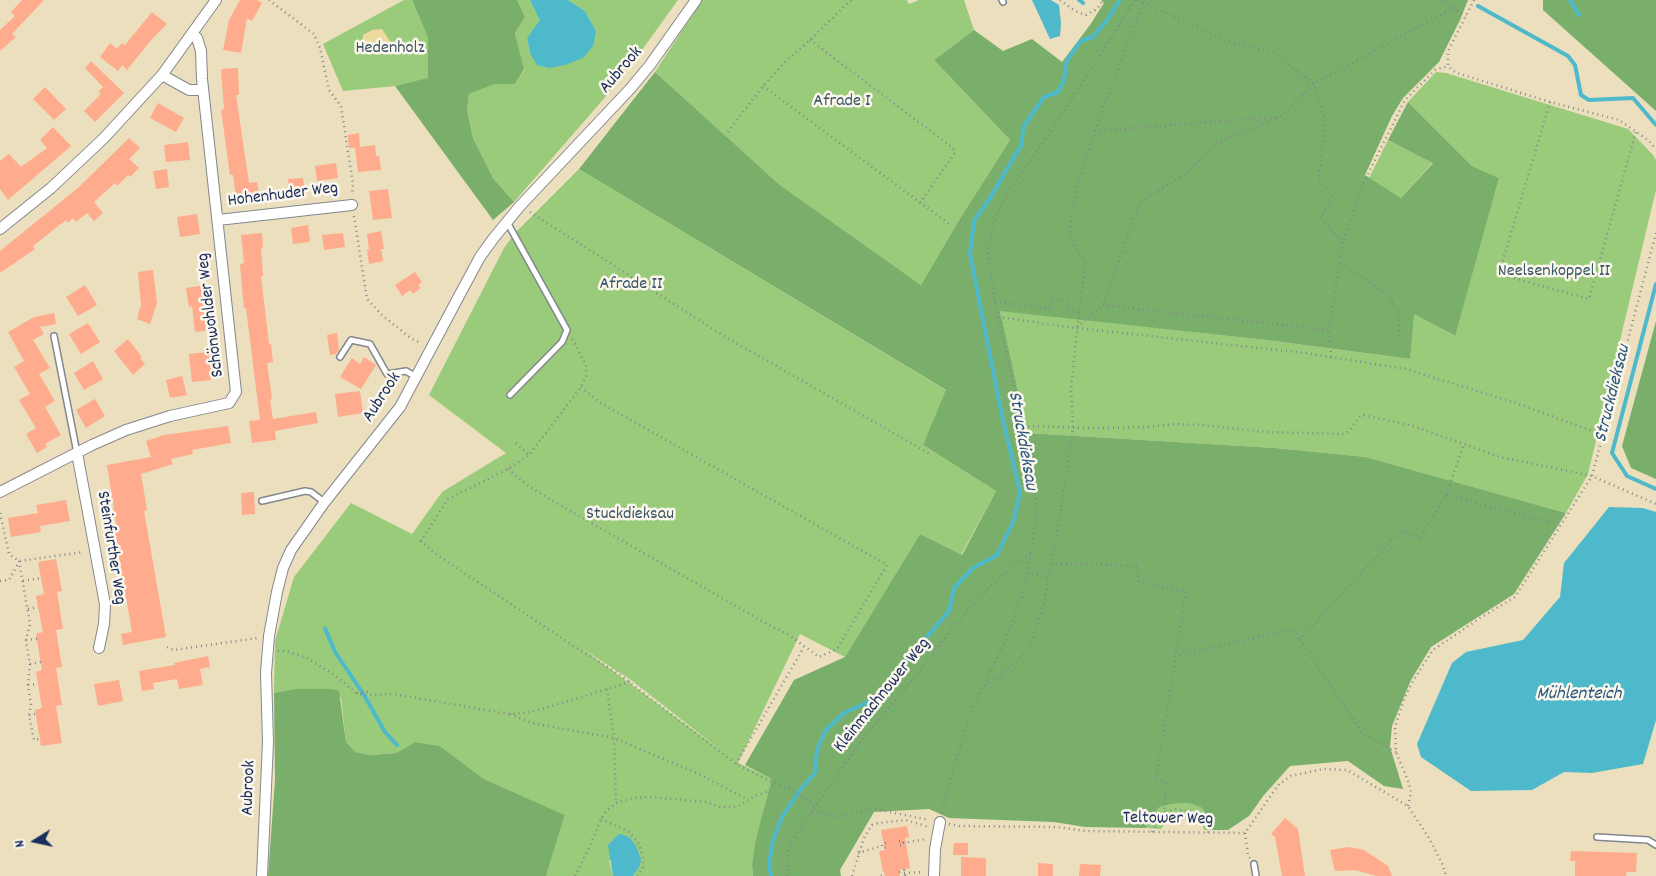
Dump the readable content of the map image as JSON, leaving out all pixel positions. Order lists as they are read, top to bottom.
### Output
{
  "streets": {
    "street": [
      "Aubrook",
      "Hohenhuder Weg",
      "Schönwohlder Weg",
      "Steinfurther Weg"
    ],
    "path": ["Kleinmachnower Weg", "Teltower Weg"]
  },
  "crossings": [
    ["Hohenhuder Weg", "Schönwohlder Weg"],
    ["Schönwohlder Weg", "Steinfurther Weg"],
    ["Kleinmachnower Weg", "Teltower Weg"]
  ],
  "water": ["Struckdieksau", "Mühlenteich"],
  "parks": [
    "Hedenholz",
    "Afrade I",
    "Neelsenkoppel II",
    "Afrade II",
    "Stuckdieksau"
  ],
  "north": "left"
}
